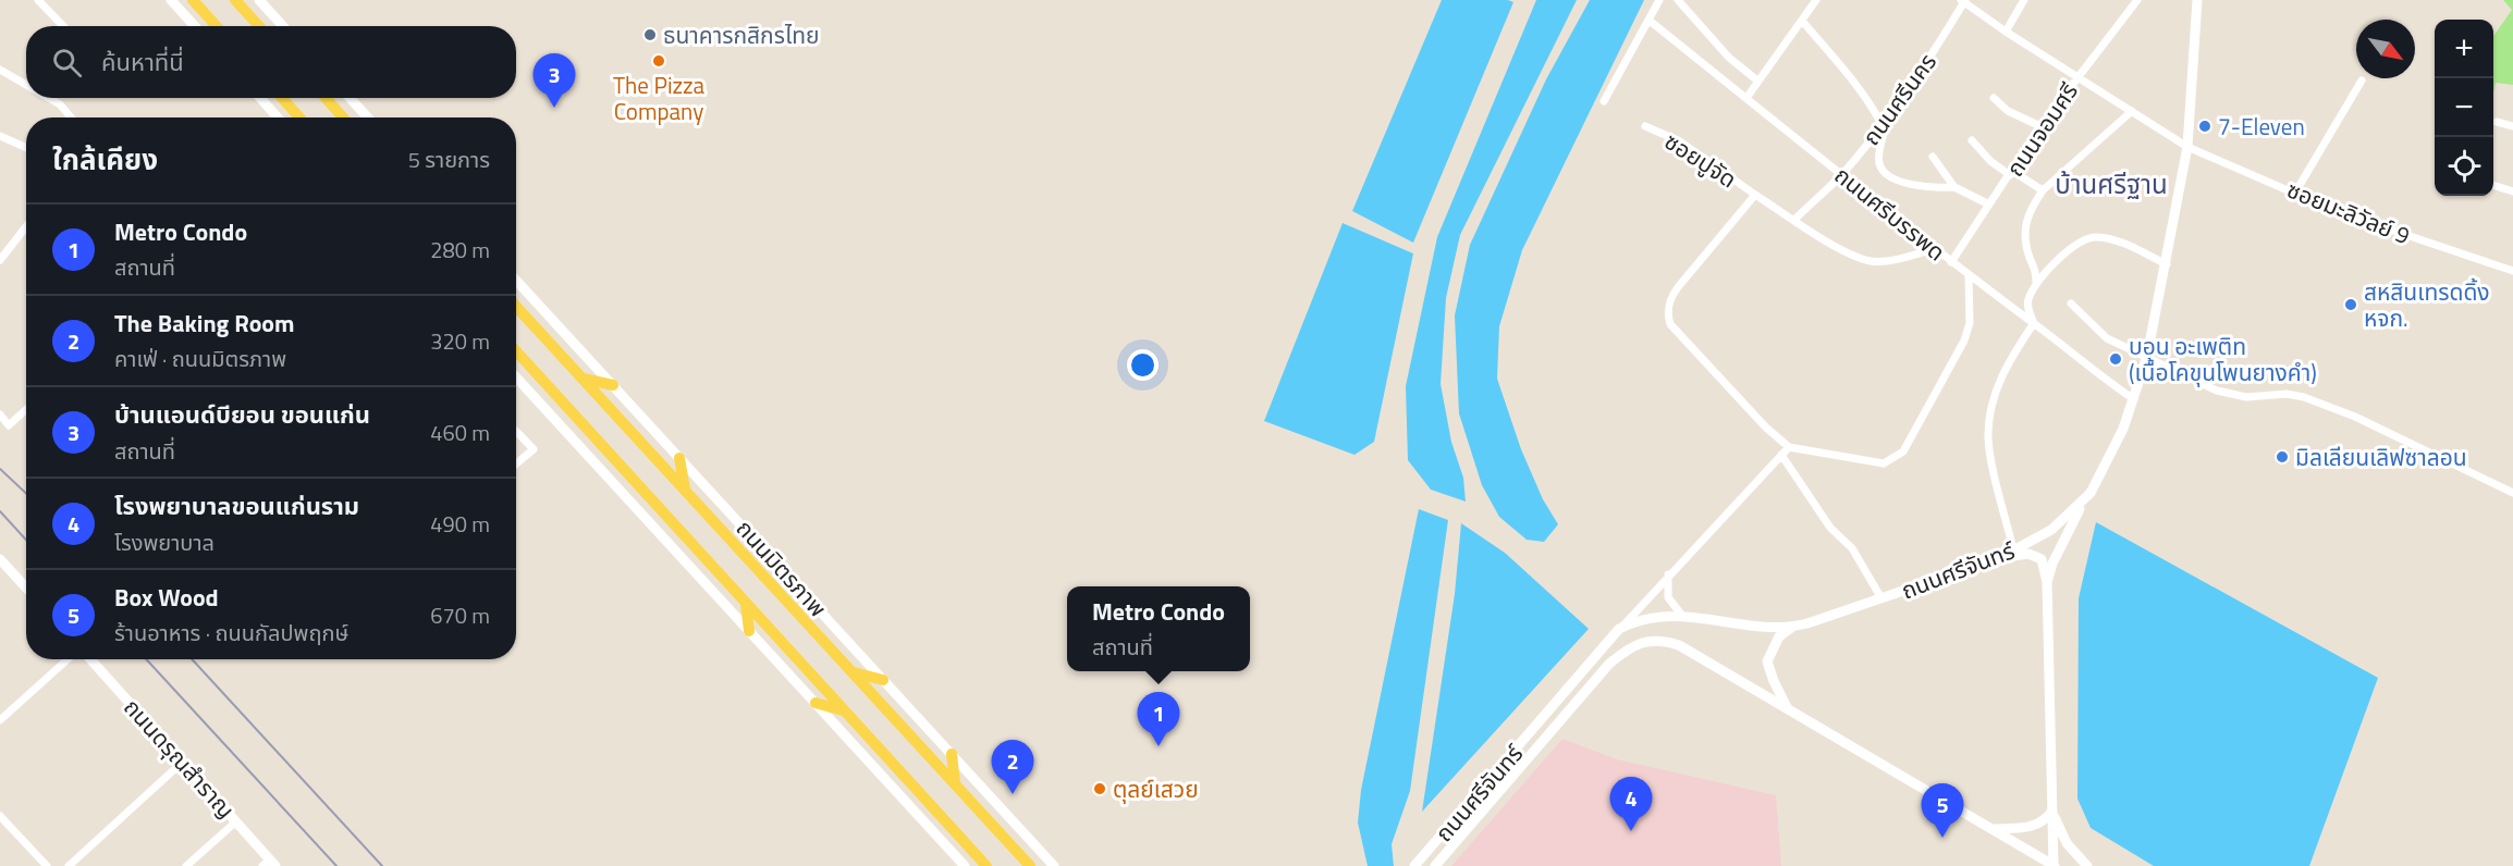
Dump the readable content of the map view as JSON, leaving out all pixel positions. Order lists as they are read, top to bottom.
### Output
{
  "streets": {
    "main road": ["ถนนมิตรภาพ", "ถนนศรีจันทร์", "ถนนดรุณสำราญ"],
    "street": [
      "ถนนศรีนคร",
      "ถนนจอมศรี",
      "ซอยปูจัด",
      "ซอยมะลิวัลย์ 9",
      "ถนนศรีบรรพด"
    ]
  },
  "crossings": [
    ["ถนนศรีนคร", "ซอยปูจัด"],
    ["ถนนศรีนคร", "ซอยมะลิวัลย์ 9"],
    ["ถนนศรีนคร", "ถนนศรีบรรพด"],
    ["ถนนจอมศรี", "ซอยมะลิวัลย์ 9"],
    ["ถนนจอมศรี", "ถนนศรีบรรพด"],
    ["ซอยปูจัด", "ถนนศรีบรรพด"],
    ["ซอยมะลิวัลย์ 9", "ถนนศรีจันทร์"],
    ["ถนนศรีบรรพด", "ถนนศรีจันทร์"]
  ],
  "districts": ["บ้านศรีฐาน"],
  "places": [
    "ธนาคารกสิกรไทย",
    "The Pizza Company",
    "7-Eleven",
    "สหสินเทรดดิ้ง หจก.",
    "บอน อะเพติท (เนื้อโคขุนโพนยางคำ)",
    "มิลเลียนเลิฟซาลอน",
    "ตุลย์เสวย"
  ],
  "north": "bottom right",
  "page": {
    "map_buttons": ["+", "−"],
    "search": "ค้นหาที่นี่",
    "pins": [
      "3",
      "1",
      "2",
      "4",
      "5"
    ],
    "heading": ["ใกล้เคียง", "5 รายการ"],
    "list": [
      {
        "mark": "1",
        "name": "Metro Condo",
        "note": "สถานที่",
        "value": "280 m"
      },
      {
        "mark": "2",
        "name": "The Baking Room",
        "note": "คาเฟ่ · ถนนมิตรภาพ",
        "value": "320 m"
      },
      {
        "mark": "3",
        "name": "บ้านแอนด์บียอน ขอนแก่น",
        "note": "สถานที่",
        "value": "460 m"
      },
      {
        "mark": "4",
        "name": "โรงพยาบาลขอนแก่นราม",
        "note": "โรงพยาบาล",
        "value": "490 m"
      },
      {
        "mark": "5",
        "name": "Box Wood",
        "note": "ร้านอาหาร · ถนนกัลปพฤกษ์",
        "value": "670 m"
      }
    ],
    "popup": ["Metro Condo", "สถานที่"]
  }
}
